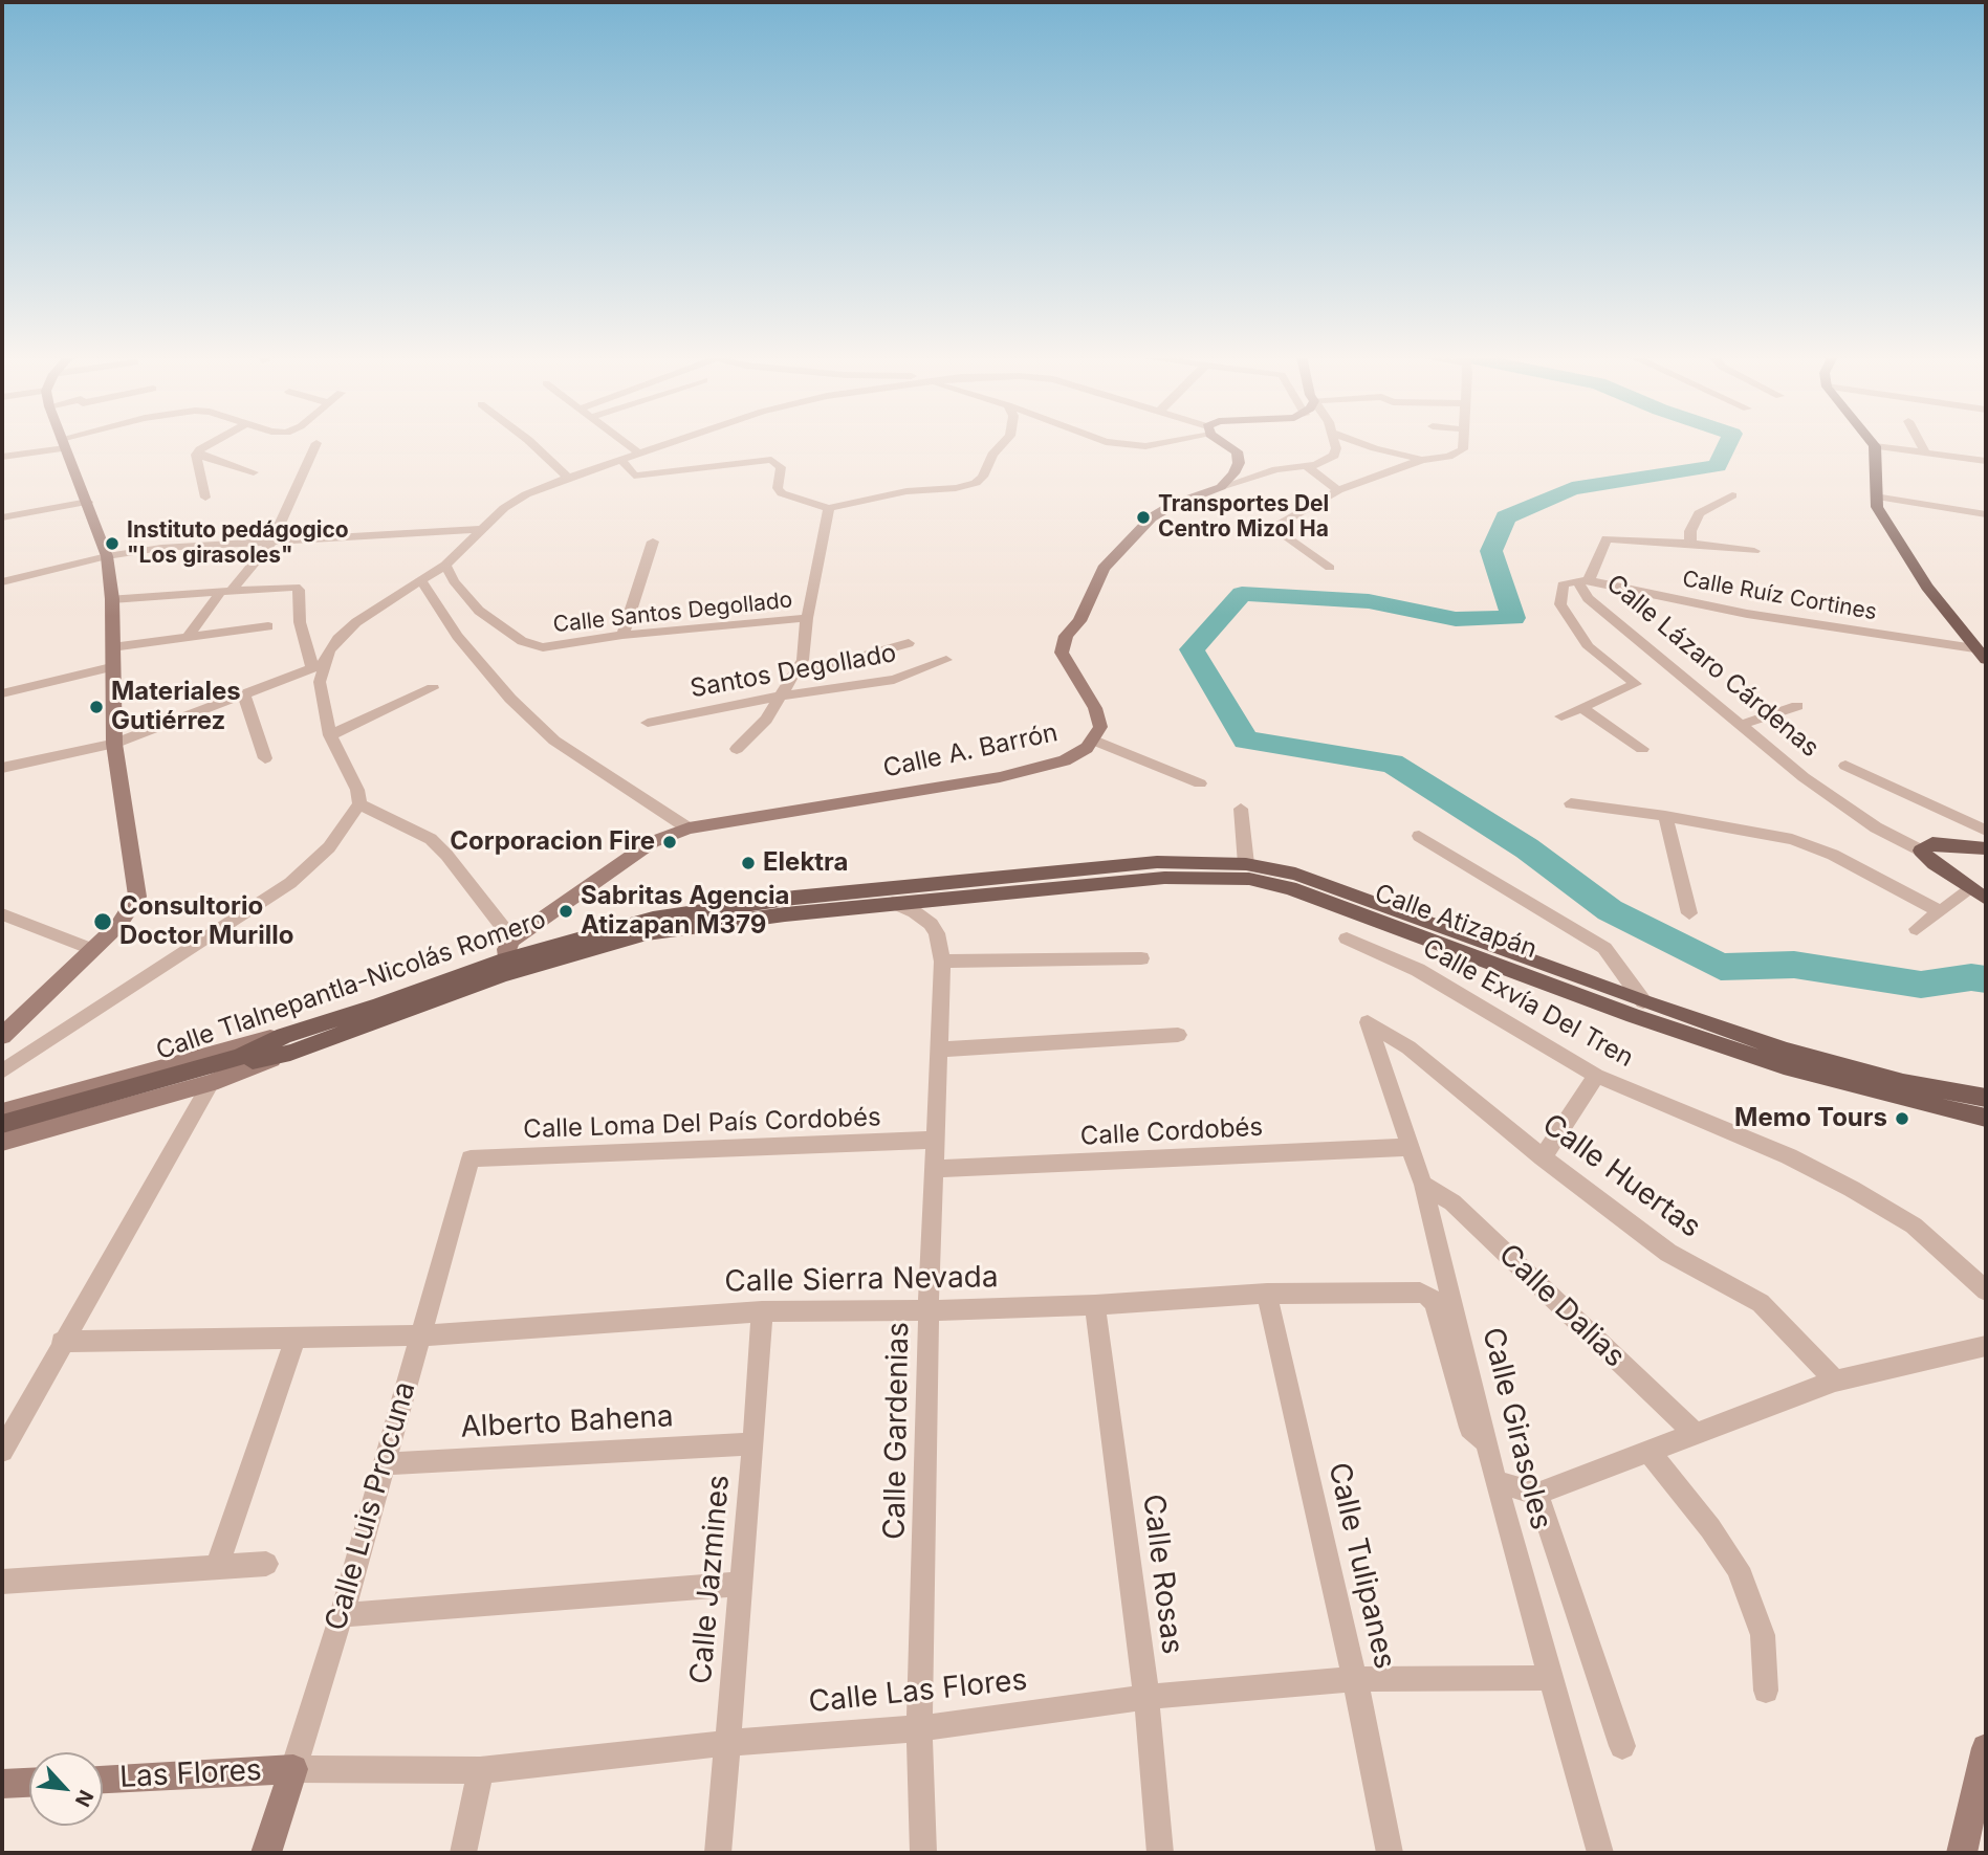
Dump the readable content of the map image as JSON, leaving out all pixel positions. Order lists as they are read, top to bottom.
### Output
{
  "streets": {
    "main road": ["Calle Lázaro Cárdenas", "Calle Atizapán", "Calle Tlalnepantla-Nicolás Romero"],
    "street": [
      "Calle Ruíz Cortines",
      "Calle Santos Degollado",
      "Santos Degollado",
      "Calle A. Barrón",
      "Calle Exvía Del Tren",
      "Calle Loma Del País Cordobés",
      "Calle Cordobés",
      "Calle Huertas",
      "Calle Sierra Nevada",
      "Calle Dalias",
      "Alberto Bahena",
      "Calle Girasoles",
      "Calle Gardenias",
      "Calle Luis Procuna",
      "Calle Tulipanes",
      "Calle Rosas",
      "Calle Jazmines",
      "Calle Las Flores",
      "Las Flores"
    ]
  },
  "crossings": [
    ["Calle Ruíz Cortines", "Calle Lázaro Cárdenas"],
    ["Calle Atizapán", "Calle Tlalnepantla-Nicolás Romero"],
    ["Calle Atizapán", "Calle Gardenias"],
    ["Calle Tlalnepantla-Nicolás Romero", "Calle Gardenias"],
    ["Calle Loma Del País Cordobés", "Calle Gardenias"],
    ["Calle Loma Del País Cordobés", "Calle Luis Procuna"],
    ["Calle Cordobés", "Calle Girasoles"],
    ["Calle Cordobés", "Calle Gardenias"],
    ["Calle Huertas", "Calle Girasoles"],
    ["Calle Sierra Nevada", "Calle Girasoles"],
    ["Calle Sierra Nevada", "Calle Gardenias"],
    ["Calle Sierra Nevada", "Calle Luis Procuna"],
    ["Calle Sierra Nevada", "Calle Tulipanes"],
    ["Calle Sierra Nevada", "Calle Rosas"],
    ["Calle Sierra Nevada", "Calle Jazmines"],
    ["Calle Dalias", "Calle Girasoles"],
    ["Alberto Bahena", "Calle Luis Procuna"],
    ["Alberto Bahena", "Calle Jazmines"],
    ["Calle Girasoles", "Calle Las Flores"],
    ["Calle Gardenias", "Calle Las Flores"],
    ["Calle Luis Procuna", "Calle Las Flores"],
    ["Calle Luis Procuna", "Las Flores"],
    ["Calle Tulipanes", "Calle Las Flores"],
    ["Calle Rosas", "Calle Las Flores"],
    ["Calle Jazmines", "Calle Las Flores"],
    ["Calle Las Flores", "Las Flores"]
  ],
  "places": [
    "Transportes Del Centro Mizol Ha",
    "Instituto pedágogico \"Los girasoles\"",
    "Materiales Gutiérrez",
    "Corporacion Fire",
    "Elektra",
    "Sabritas Agencia Atizapan M379",
    "Consultorio Doctor Murillo",
    "Memo Tours"
  ],
  "north": "bottom right"
}
